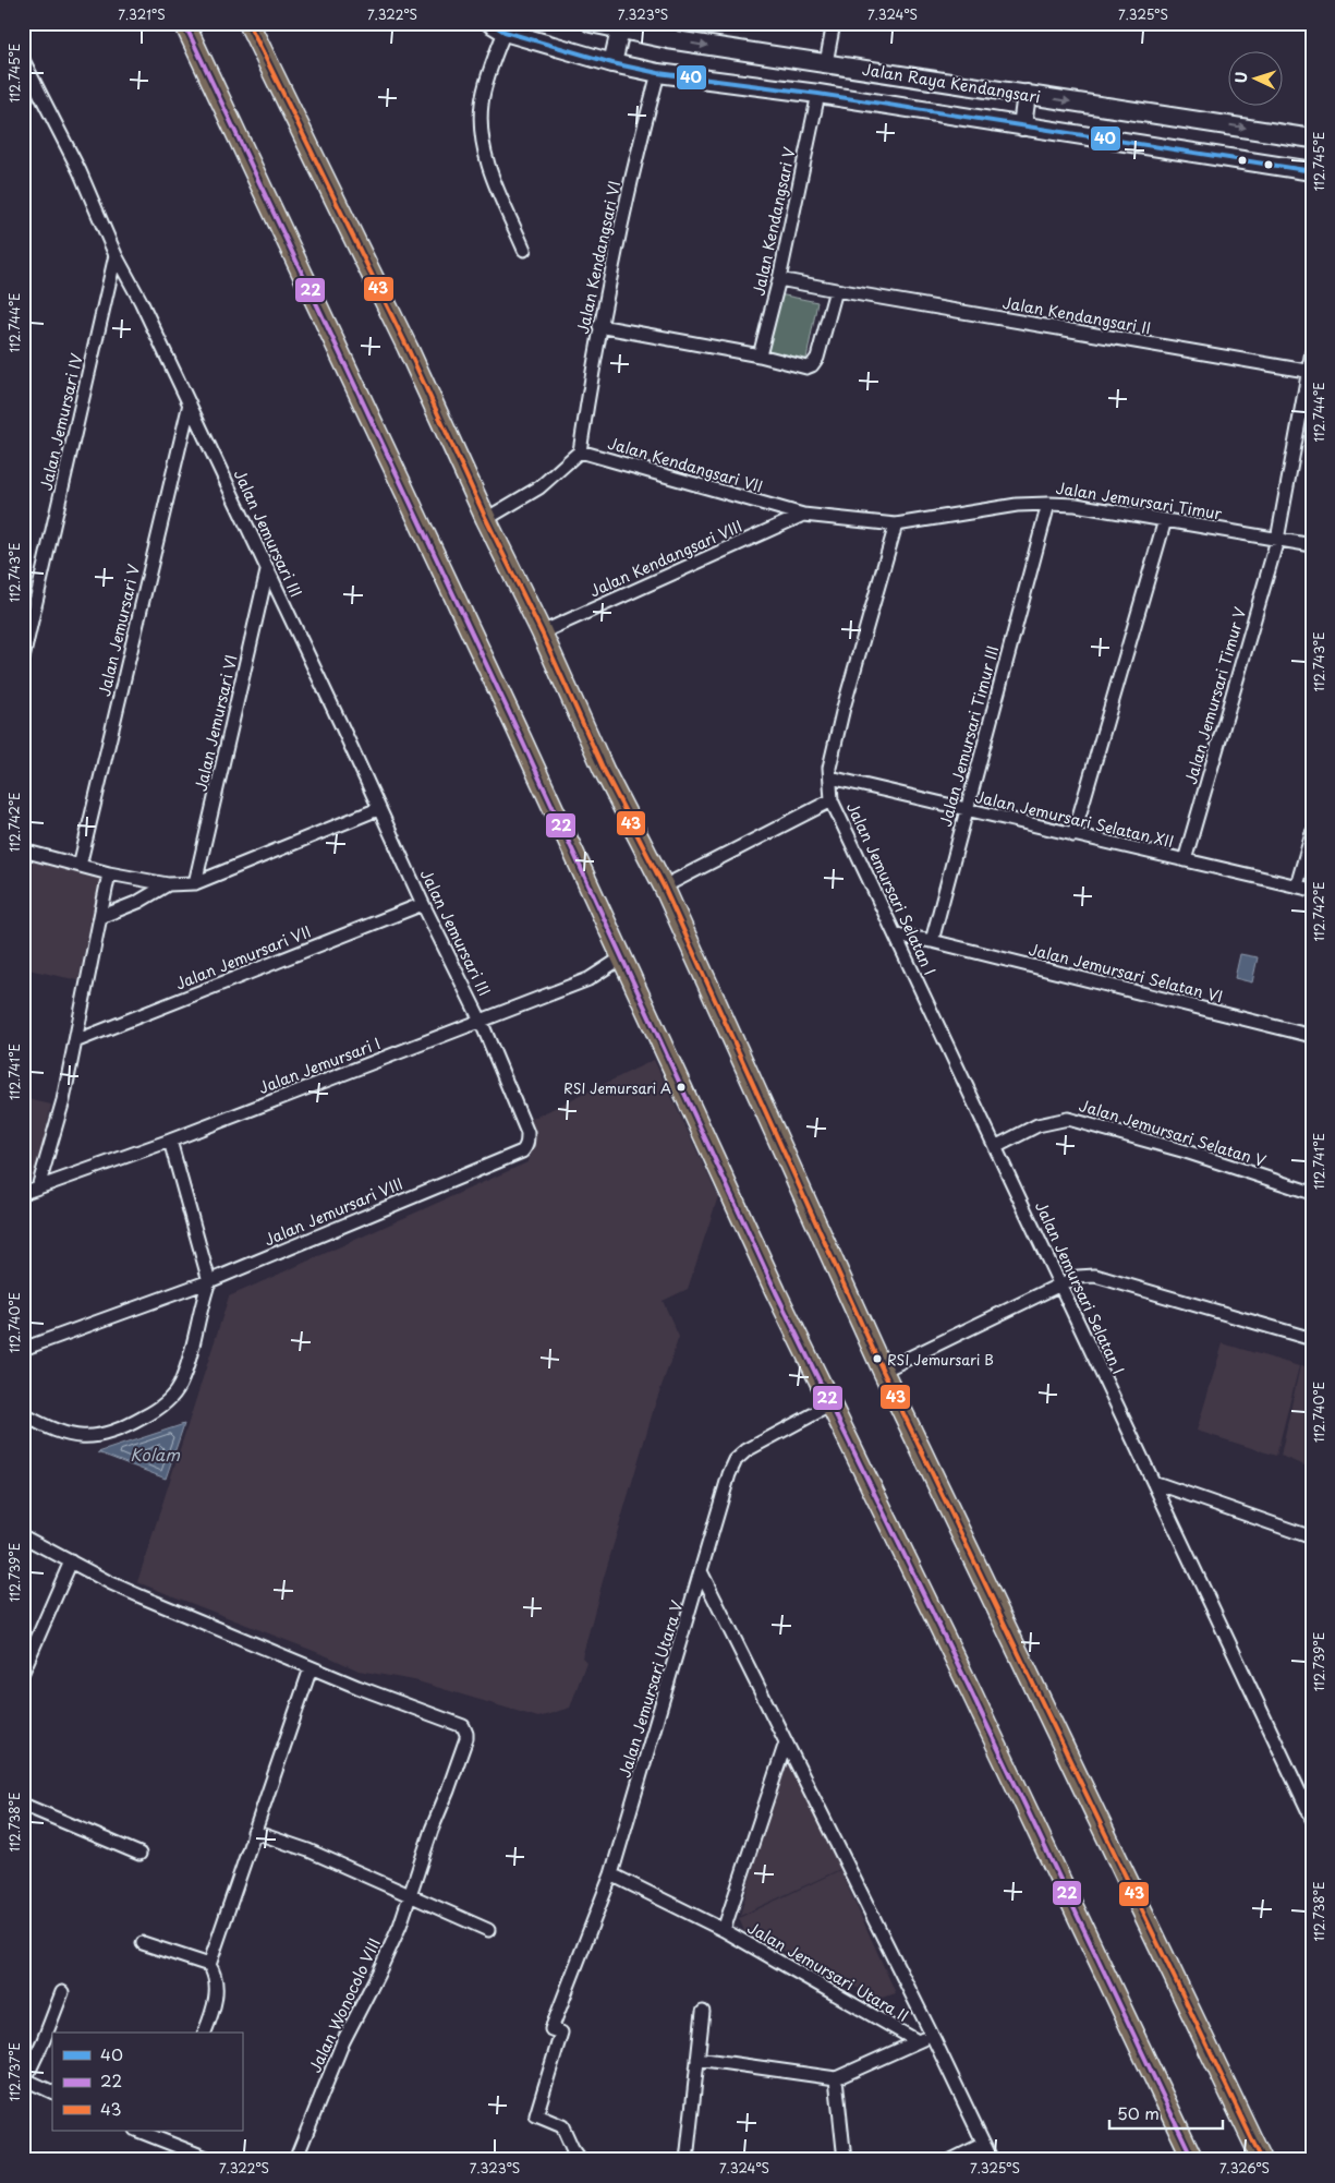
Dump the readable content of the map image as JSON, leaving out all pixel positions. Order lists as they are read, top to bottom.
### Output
{
  "streets": {
    "main road": ["Jalan Raya Kendangsari"],
    "street": [
      "Jalan Kendangsari V",
      "Jalan Kendangsari VI",
      "Jalan Kendangsari II",
      "Jalan Jemursari IV",
      "Jalan Kendangsari VII",
      "Jalan Jemursari Timur",
      "Jalan Jemursari III",
      "Jalan Kendangsari VIII",
      "Jalan Jemursari V",
      "Jalan Jemursari Timur V",
      "Jalan Jemursari VI",
      "Jalan Jemursari Timur III",
      "Jalan Jemursari Selatan XII",
      "Jalan Jemursari Selatan I",
      "Jalan Jemursari VII",
      "Jalan Jemursari Selatan VI",
      "Jalan Jemursari I",
      "Jalan Jemursari Selatan V",
      "Jalan Jemursari VIII",
      "Jalan Jemursari Utara V",
      "Jalan Jemursari Utara II",
      "Jalan Wonocolo VIII"
    ]
  },
  "crossings": [
    ["Jalan Raya Kendangsari", "Jalan Kendangsari V"],
    ["Jalan Raya Kendangsari", "Jalan Kendangsari VI"],
    ["Jalan Kendangsari V", "Jalan Kendangsari II"],
    ["Jalan Kendangsari VI", "Jalan Kendangsari VII"],
    ["Jalan Kendangsari II", "Jalan Jemursari Timur V"],
    ["Jalan Jemursari IV", "Jalan Jemursari III"],
    ["Jalan Kendangsari VII", "Jalan Jemursari Timur"],
    ["Jalan Kendangsari VII", "Jalan Kendangsari VIII"],
    ["Jalan Kendangsari VII", "Jalan Jemursari Selatan I"],
    ["Jalan Jemursari Timur", "Jalan Jemursari Timur V"],
    ["Jalan Jemursari Timur", "Jalan Jemursari Timur III"],
    ["Jalan Jemursari Timur", "Jalan Jemursari Selatan I"],
    ["Jalan Jemursari III", "Jalan Jemursari V"],
    ["Jalan Jemursari III", "Jalan Jemursari VI"],
    ["Jalan Jemursari III", "Jalan Jemursari VII"],
    ["Jalan Jemursari III", "Jalan Jemursari I"],
    ["Jalan Jemursari III", "Jalan Jemursari VIII"],
    ["Jalan Jemursari Timur V", "Jalan Jemursari Selatan XII"],
    ["Jalan Jemursari Timur III", "Jalan Jemursari Selatan XII"],
    ["Jalan Jemursari Timur III", "Jalan Jemursari Selatan VI"],
    ["Jalan Jemursari Selatan XII", "Jalan Jemursari Selatan I"],
    ["Jalan Jemursari Selatan I", "Jalan Jemursari Selatan V"],
    ["Jalan Jemursari I", "Jalan Jemursari VIII"],
    ["Jalan Jemursari Utara V", "Jalan Jemursari Utara II"]
  ],
  "water": ["Kolam"],
  "places": ["RSI Jemursari A", "RSI Jemursari B"],
  "lines": ["transit line 40", "transit line 22", "transit line 43"],
  "legend": ["40", "22", "43"],
  "scale_bar": "50 m",
  "north": "left",
  "coordinates": [
    "7.321°S",
    "7.322°S",
    "7.323°S",
    "7.324°S",
    "7.325°S",
    "112.745°E",
    "112.744°E",
    "112.743°E",
    "112.742°E",
    "112.741°E",
    "112.740°E",
    "112.739°E",
    "112.738°E",
    "112.737°E",
    "7.326°S"
  ]
}
